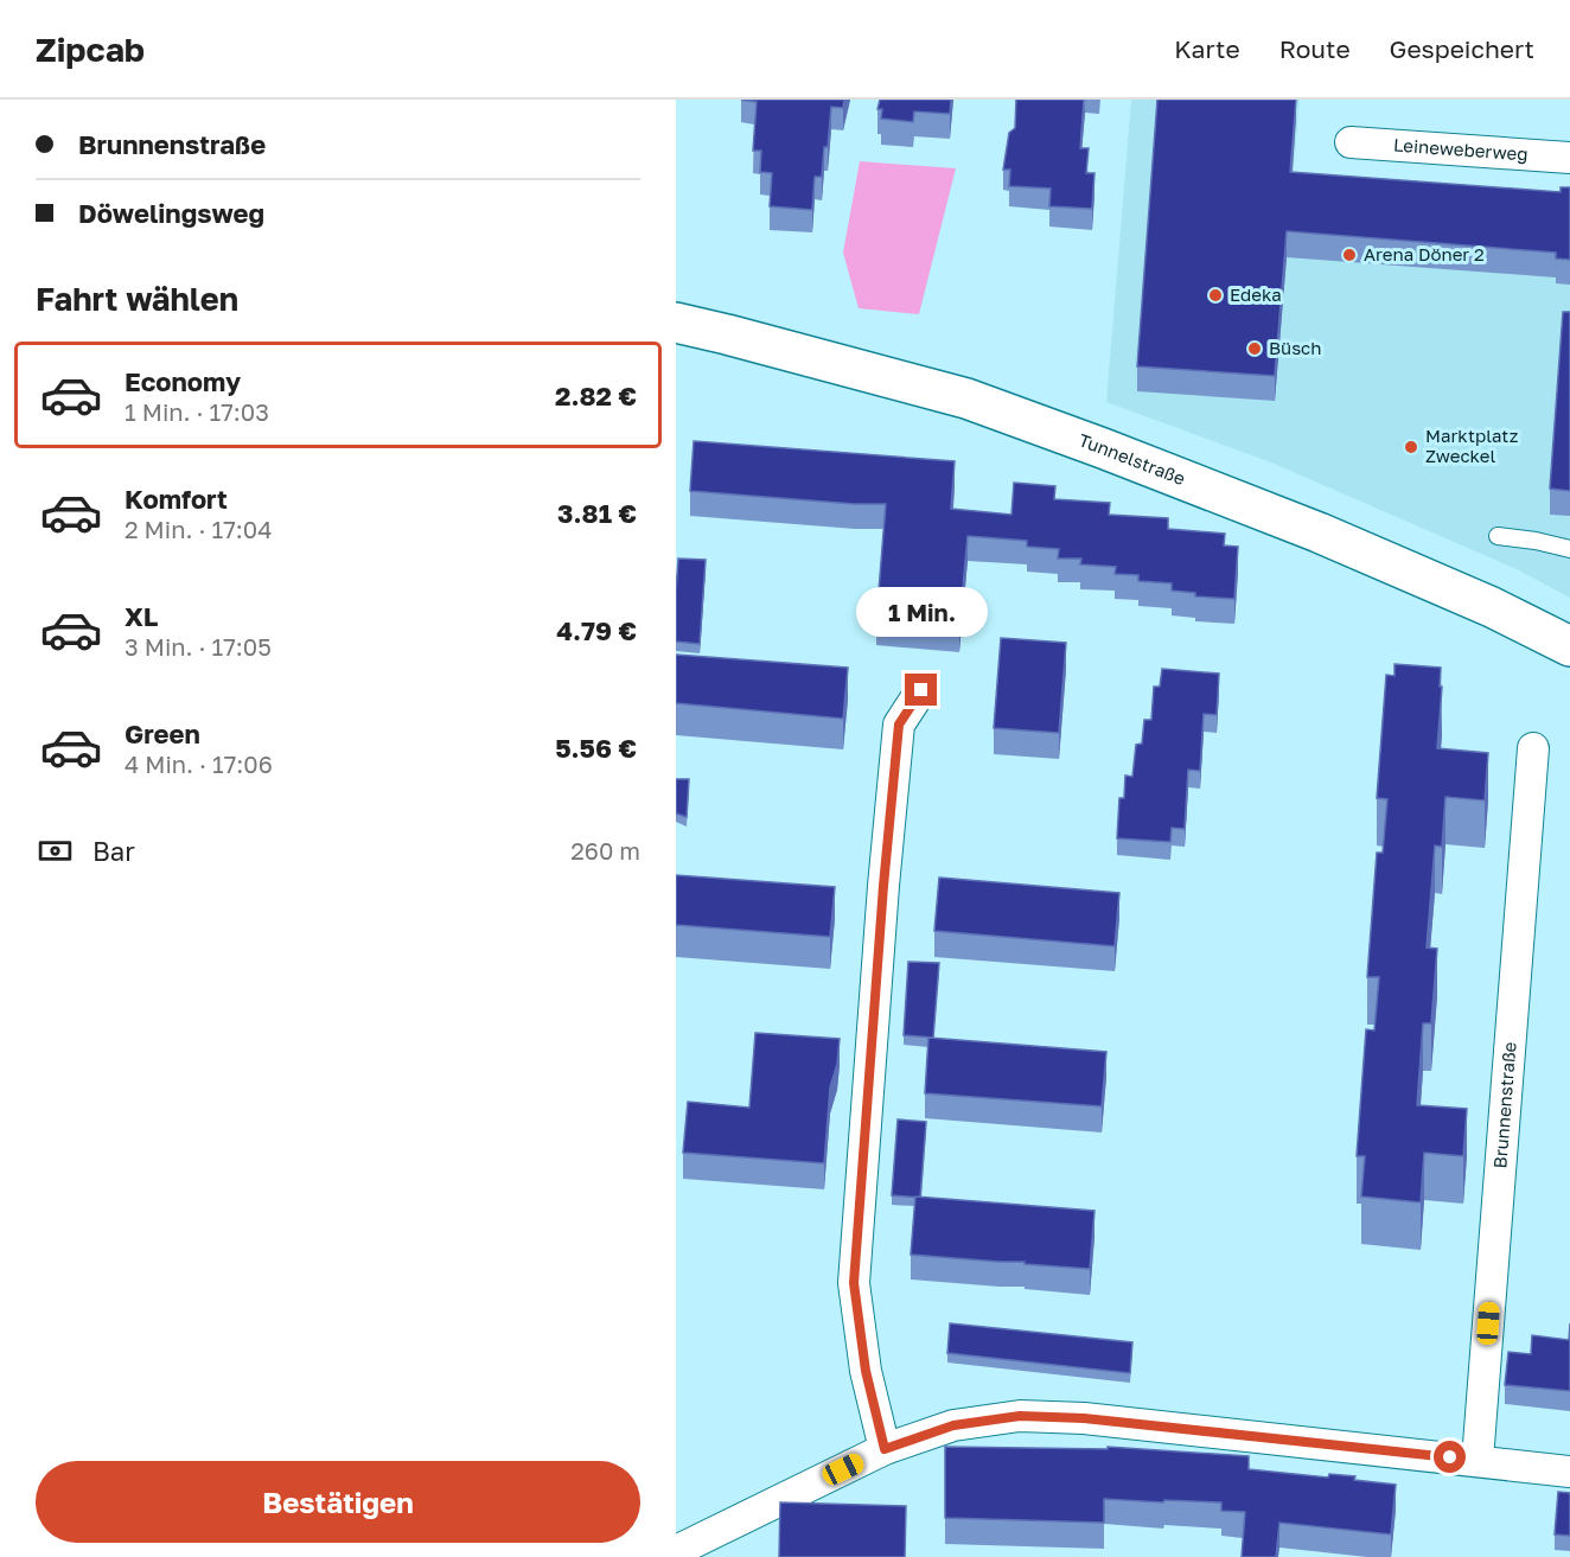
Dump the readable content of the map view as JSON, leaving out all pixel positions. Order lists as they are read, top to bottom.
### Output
{
  "streets": {
    "street": ["Leineweberweg", "Tunnelstraße", "Brunnenstraße"]
  },
  "places": [
    "Arena Döner 2",
    "Edeka",
    "Büsch",
    "Marktplatz Zweckel"
  ],
  "page": {
    "header": "Zipcab",
    "nav": ["Karte", "Route", "Gespeichert"],
    "banner": ["Brunnenstraße", "Döwelingsweg"],
    "heading": "Fahrt wählen",
    "list": [
      {
        "name": "Economy",
        "note": "1 Min. · 17:03",
        "value": "2.82 €"
      },
      {
        "name": "Komfort",
        "note": "2 Min. · 17:04",
        "value": "3.81 €"
      },
      {
        "name": "XL",
        "note": "3 Min. · 17:05",
        "value": "4.79 €"
      },
      {
        "name": "Green",
        "note": "4 Min. · 17:06",
        "value": "5.56 €"
      }
    ],
    "bubble": "1 Min.",
    "pay": ["Bar", "260 m"],
    "buttons": "Bestätigen"
  }
}
